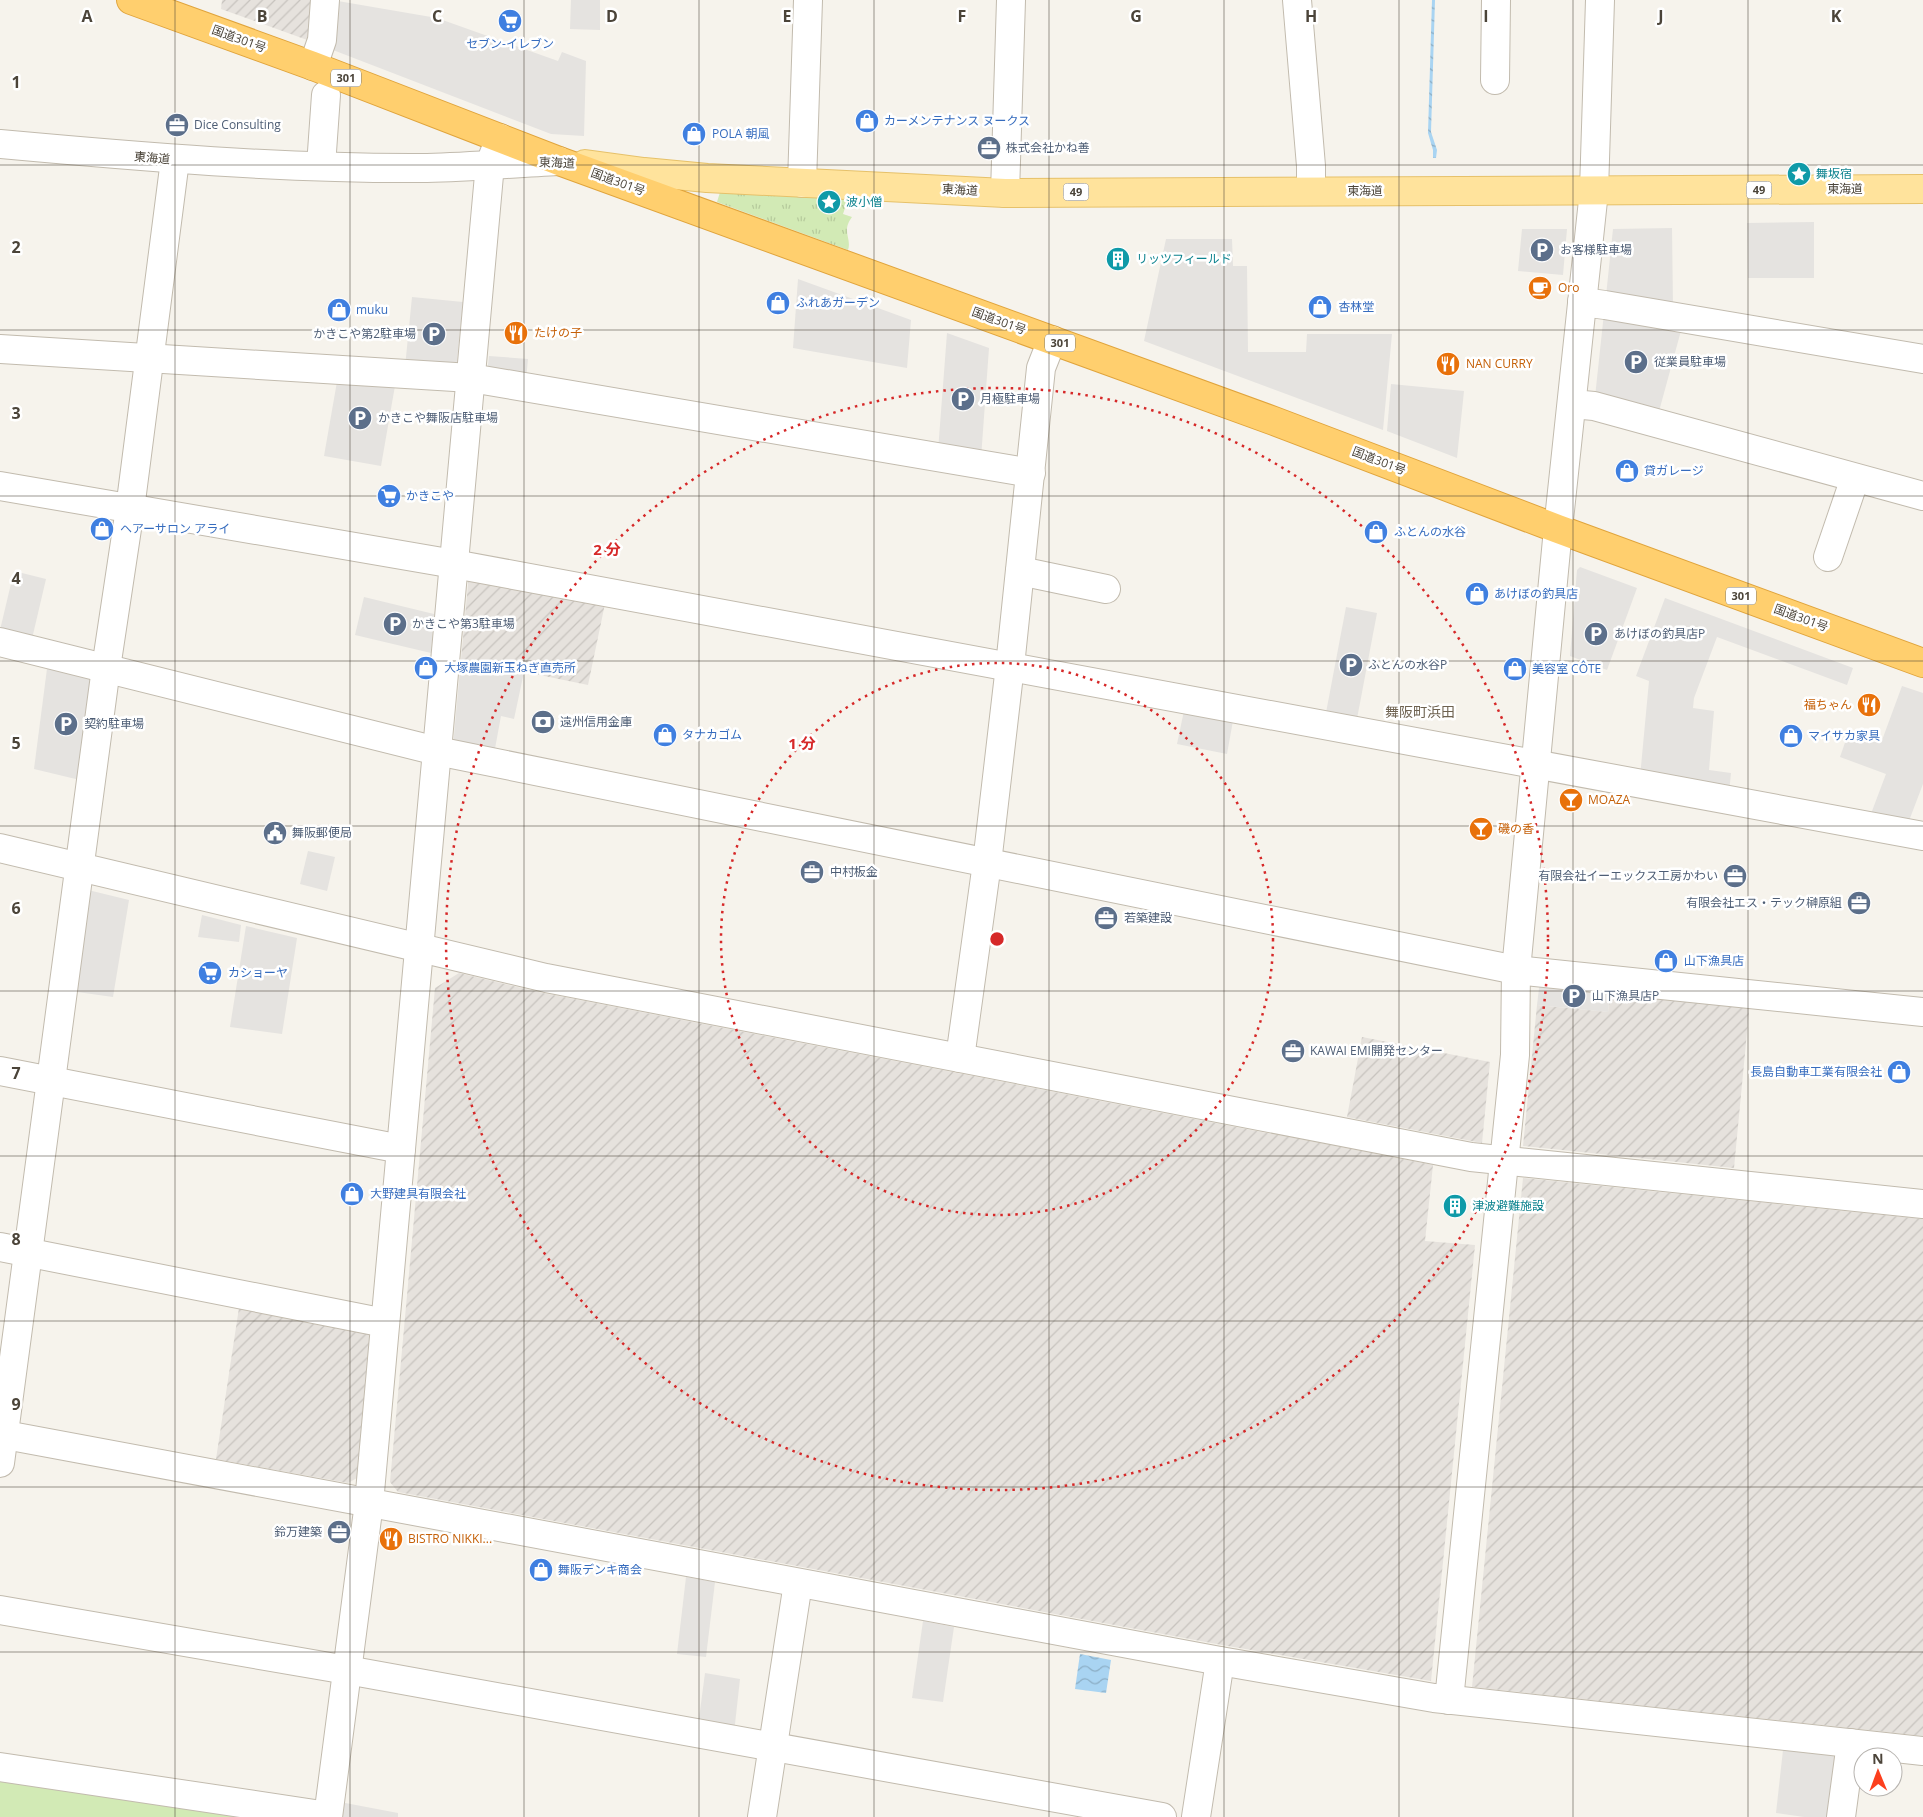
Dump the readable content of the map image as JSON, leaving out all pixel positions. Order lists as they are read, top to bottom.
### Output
{
  "streets": {
    "highway": ["国道301号", "301"],
    "main road": ["東海道", "49"]
  },
  "crossings": [
    ["国道301号", "東海道"]
  ],
  "districts": ["舞阪町浜田"],
  "places": {
    "supermarket": ["セブン-イレブン", "かきこや", "カショーヤ"],
    "shop": [
      "カーメンテナンス ヌークス",
      "POLA 朝風",
      "ふれあガーデン",
      "杏林堂",
      "muku",
      "貸ガレージ",
      "ヘアーサロン アライ",
      "ふとんの水谷",
      "あけぼの釣具店",
      "大塚農園新玉ねぎ直売所",
      "美容室 CÔTE",
      "タナカゴム",
      "マイサカ家具",
      "山下漁具店",
      "長島自動車工業有限会社",
      "大野建具有限会社",
      "舞阪デンキ商会"
    ],
    "office": [
      "Dice Consulting",
      "株式会社かね善",
      "中村板金",
      "有限会社イーエックス工房かわい",
      "有限会社エス・テック榊原組",
      "若築建設",
      "KAWAI EMI開発センター",
      "鈴万建築"
    ],
    "place": ["舞坂宿", "波小僧"],
    "parking": [
      "お客様駐車場",
      "かきこや第2駐車場",
      "従業員駐車場",
      "月極駐車場",
      "かきこや舞阪店駐車場",
      "かきこや第3駐車場",
      "あけぼの釣具店P",
      "ふとんの水谷P",
      "契約駐車場",
      "山下漁具店P"
    ],
    "building": ["リッツフィールド", "津波避難施設"],
    "cafe": ["Oro"],
    "restaurant": [
      "たけの子",
      "NAN CURRY",
      "福ちゃん",
      "BISTRO NIKKI..."
    ],
    "bank": ["遠州信用金庫"],
    "bar": ["MOAZA", "磯の香"],
    "public building": ["舞阪郵便局"]
  },
  "north": "top",
  "grid": {
    "columns": [
      "A",
      "B",
      "C",
      "D",
      "E",
      "F",
      "G",
      "H",
      "I",
      "J",
      "K"
    ],
    "rows": [
      "1",
      "2",
      "3",
      "4",
      "5",
      "6",
      "7",
      "8",
      "9"
    ]
  },
  "rings": ["2 分", "1 分"]
}
